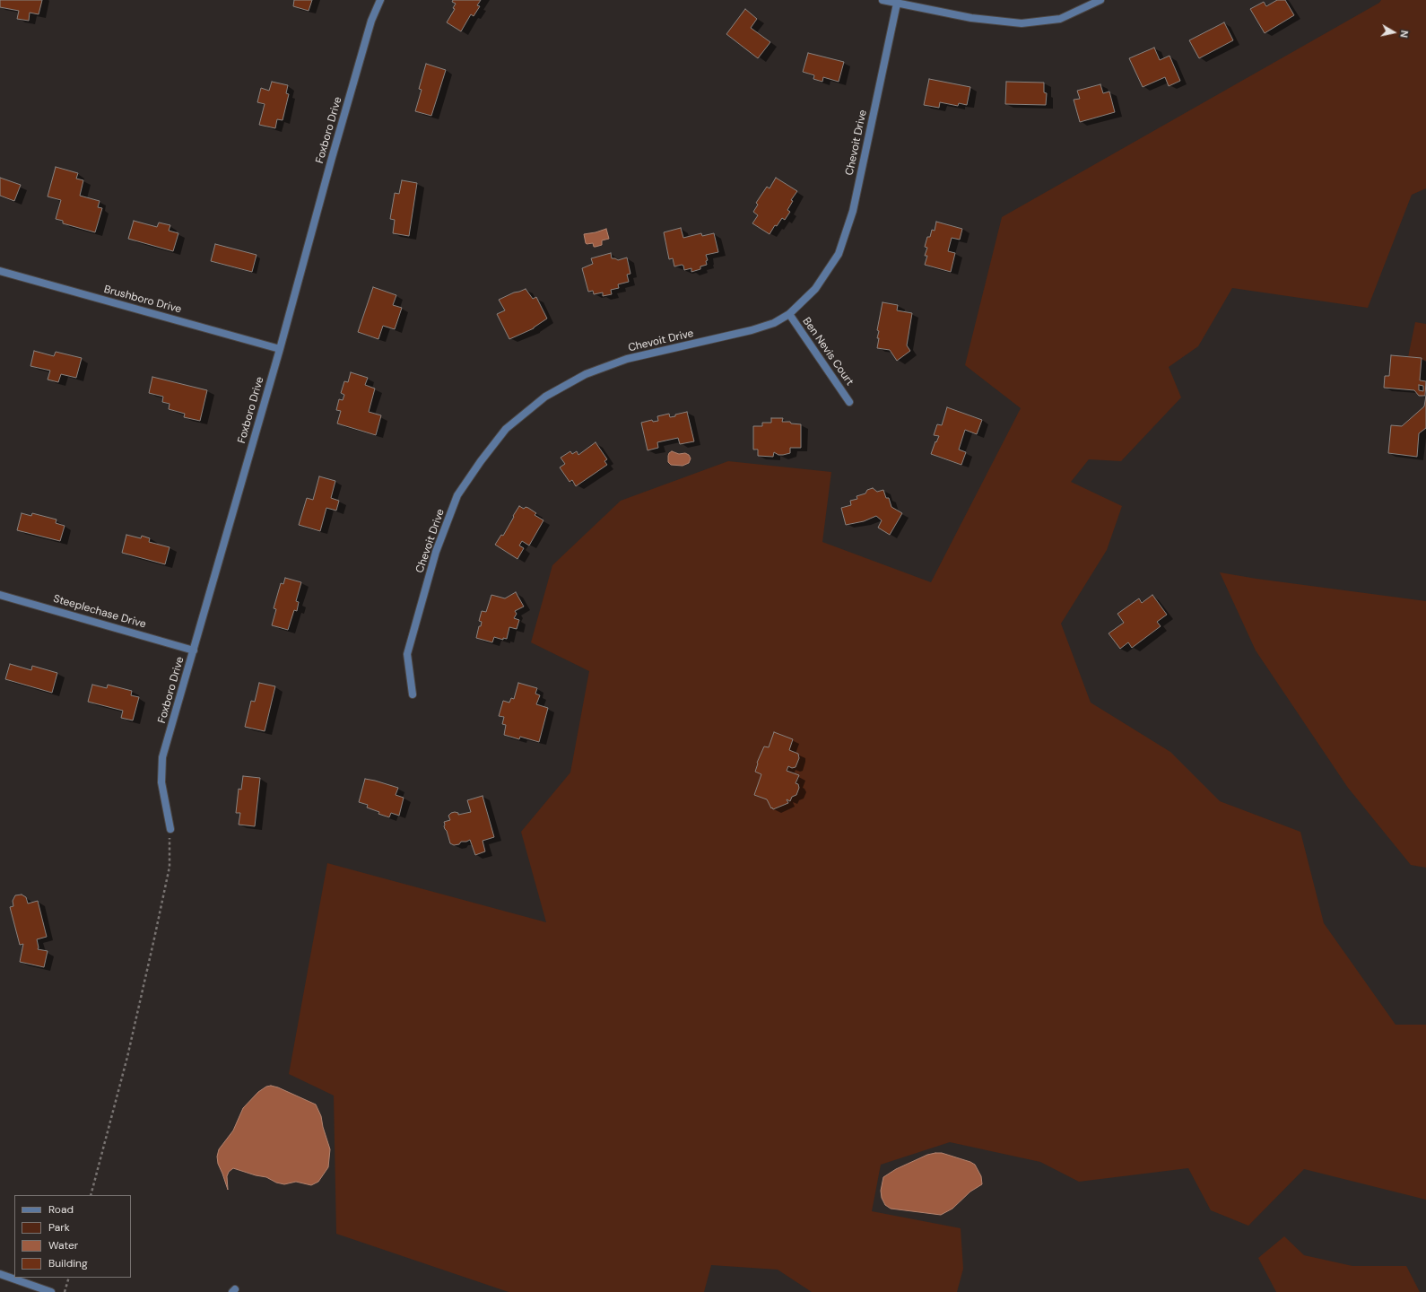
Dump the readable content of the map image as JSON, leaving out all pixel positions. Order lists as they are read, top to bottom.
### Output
{
  "streets": {
    "street": [
      "Foxboro Drive",
      "Chevoit Drive",
      "Brushboro Drive",
      "Ben Nevis Court",
      "Steeplechase Drive"
    ]
  },
  "crossings": [
    ["Foxboro Drive", "Brushboro Drive"],
    ["Foxboro Drive", "Steeplechase Drive"],
    ["Chevoit Drive", "Ben Nevis Court"]
  ],
  "legend": [
    "Road",
    "Park",
    "Water",
    "Building"
  ],
  "north": "right"
}
